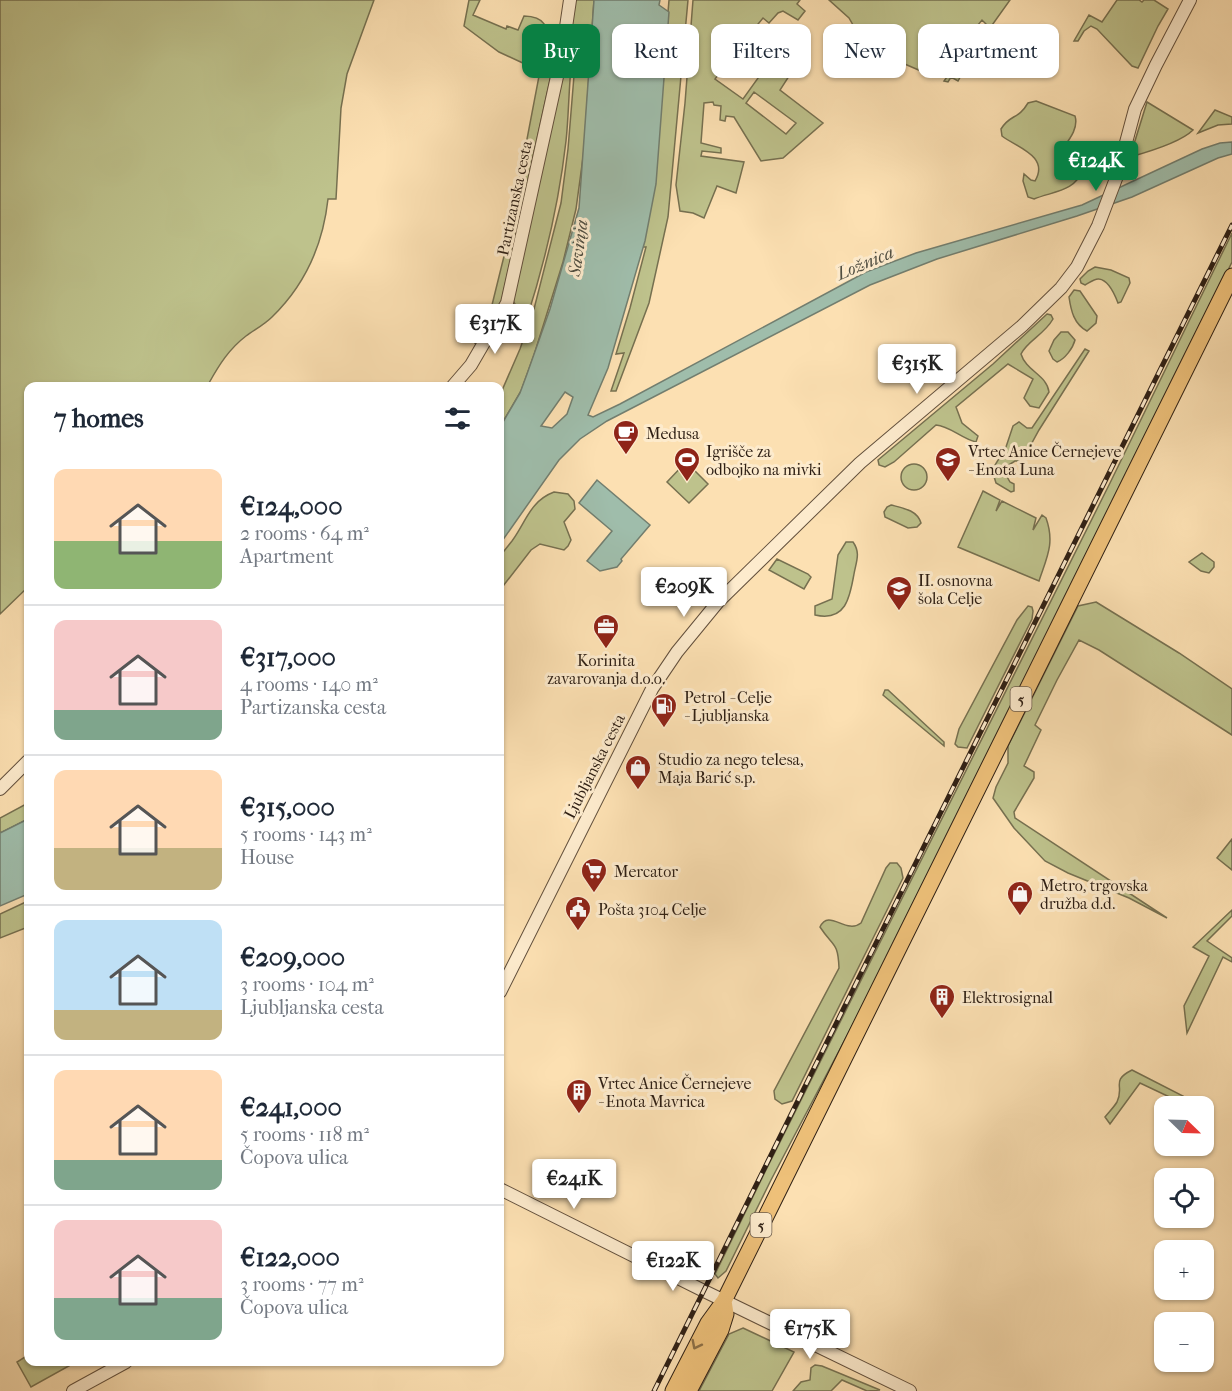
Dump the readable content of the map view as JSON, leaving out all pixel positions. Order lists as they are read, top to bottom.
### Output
{
  "streets": {
    "main road": ["5"],
    "street": ["Partizanska cesta", "Ljubljanska cesta"]
  },
  "water": ["Savinja", "Ložnica"],
  "places": {
    "cafe": ["Medusa"],
    "sports": ["Igrišče za odbojko na mivki"],
    "school or university": ["Vrtec Anice Černejeve - Enota Luna", "II. osnovna šola Celje"],
    "office": ["Korinita zavarovanja d.o.o."],
    "fuel station": ["Petrol - Celje - Ljubljanska"],
    "shop": ["Studio za nego telesa, Maja Barić s.p.", "Metro, trgovska družba d.d."],
    "supermarket": ["Mercator"],
    "public building": ["Pošta 3104 Celje"],
    "building": ["Elektrosignal", "Vrtec Anice Černejeve - Enota Mavrica"]
  },
  "north": "bottom right",
  "page": {
    "chip": [
      "Buy",
      "Rent",
      "Filters",
      "New",
      "Apartment"
    ],
    "price": [
      "€124K",
      "€317K",
      "€315K",
      "€209K",
      "€241K",
      "€122K",
      "€175K"
    ],
    "heading": "7 homes",
    "list": [
      {
        "name": "€124,000",
        "note": "2 rooms · 64 m² · Apartment"
      },
      {
        "name": "€317,000",
        "note": "4 rooms · 140 m² · Partizanska cesta"
      },
      {
        "name": "€315,000",
        "note": "5 rooms · 143 m² · House"
      },
      {
        "name": "€209,000",
        "note": "3 rooms · 104 m² · Ljubljanska cesta"
      },
      {
        "name": "€241,000",
        "note": "5 rooms · 118 m² · Čopova ulica"
      },
      {
        "name": "€122,000",
        "note": "3 rooms · 77 m² · Čopova ulica"
      }
    ],
    "map_buttons": ["+", "−"]
  }
}
